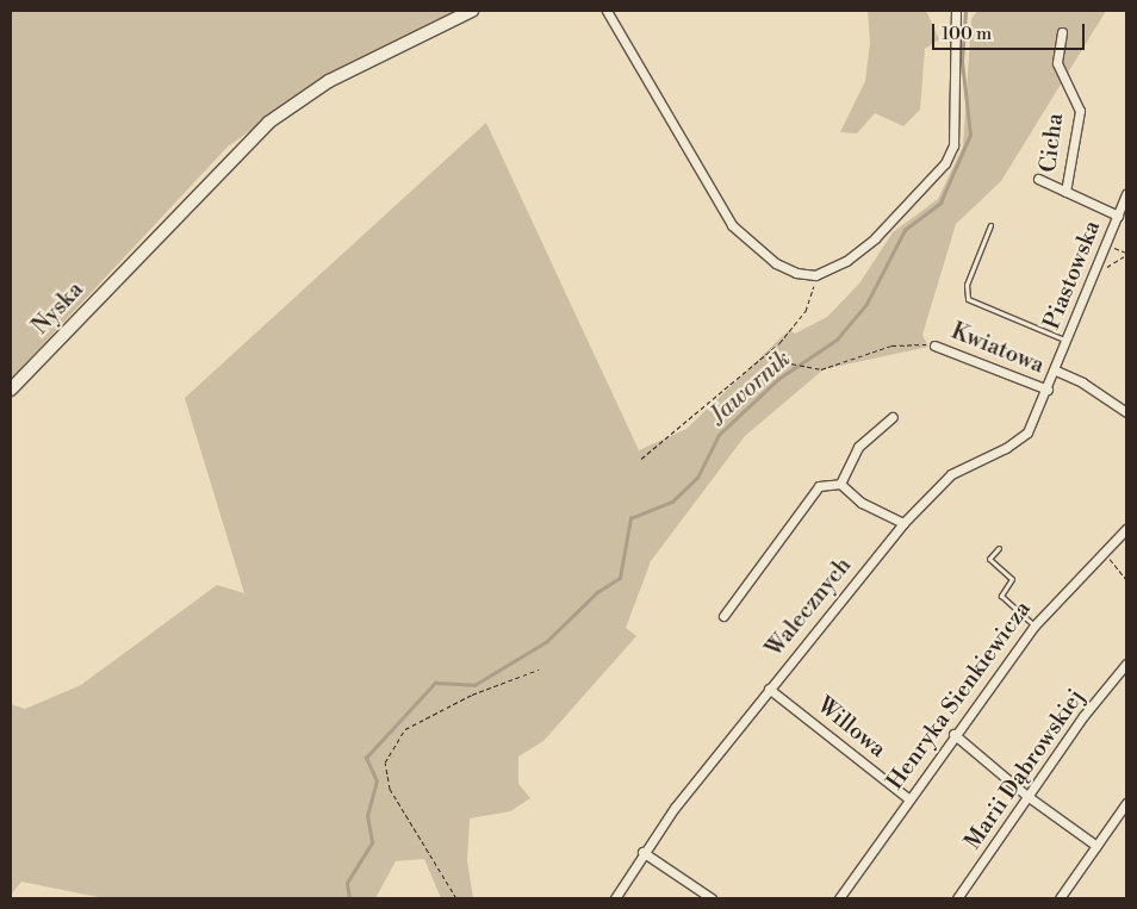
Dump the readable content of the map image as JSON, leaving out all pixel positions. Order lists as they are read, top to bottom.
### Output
{
  "streets": {
    "street": [
      "Cicha",
      "Piastowska",
      "Nyska",
      "Kwiatowa",
      "Walecznych",
      "Henryka Sienkiewicza",
      "Willowa",
      "Marii Dąbrowskiej"
    ]
  },
  "crossings": [
    ["Piastowska", "Walecznych"],
    ["Kwiatowa", "Walecznych"],
    ["Walecznych", "Willowa"],
    ["Henryka Sienkiewicza", "Willowa"]
  ],
  "water": ["Jawornik"],
  "scale_bar": "100 m"
}
